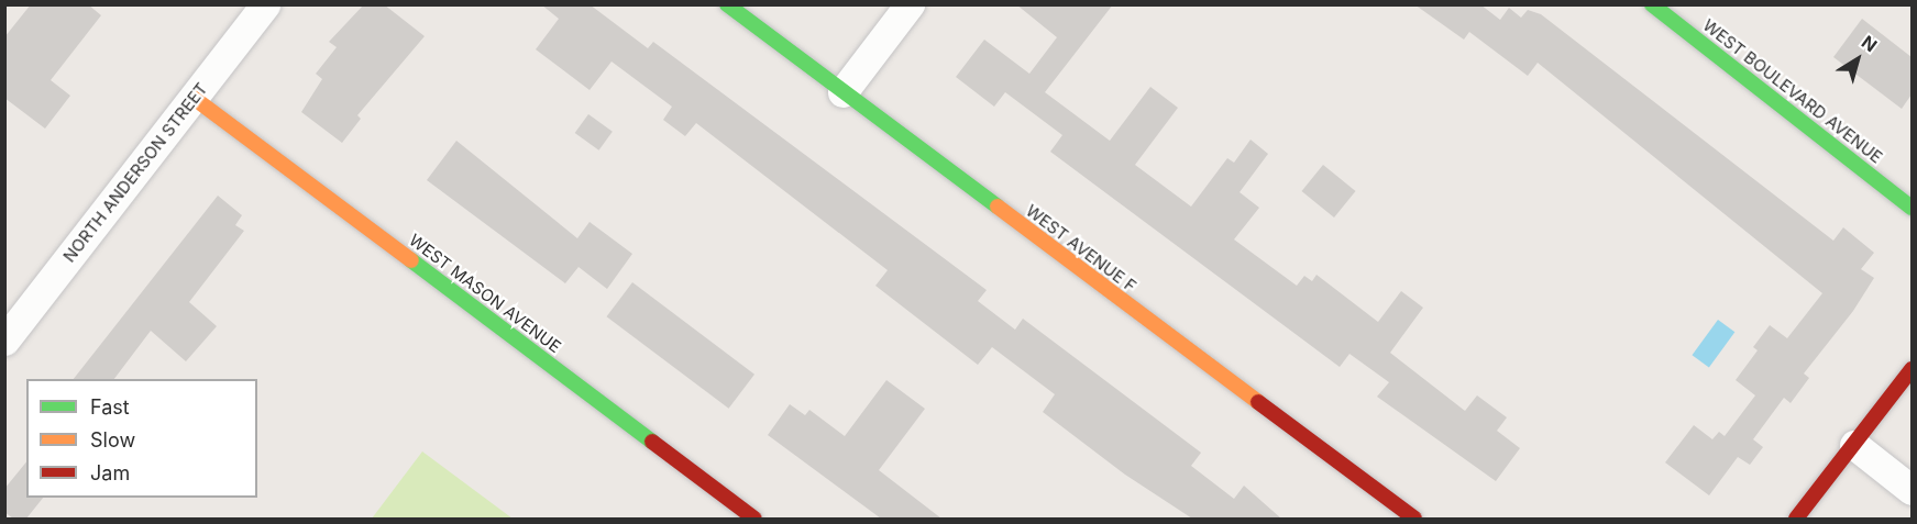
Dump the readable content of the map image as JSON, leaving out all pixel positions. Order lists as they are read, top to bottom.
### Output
{
  "streets": {
    "street": [
      "WEST BOULEVARD AVENUE",
      "NORTH ANDERSON STREET",
      "WEST AVENUE F",
      "WEST MASON AVENUE"
    ]
  },
  "crossings": [
    ["NORTH ANDERSON STREET", "WEST MASON AVENUE"]
  ],
  "legend": ["Fast", "Slow", "Jam"],
  "north": "top right"
}
